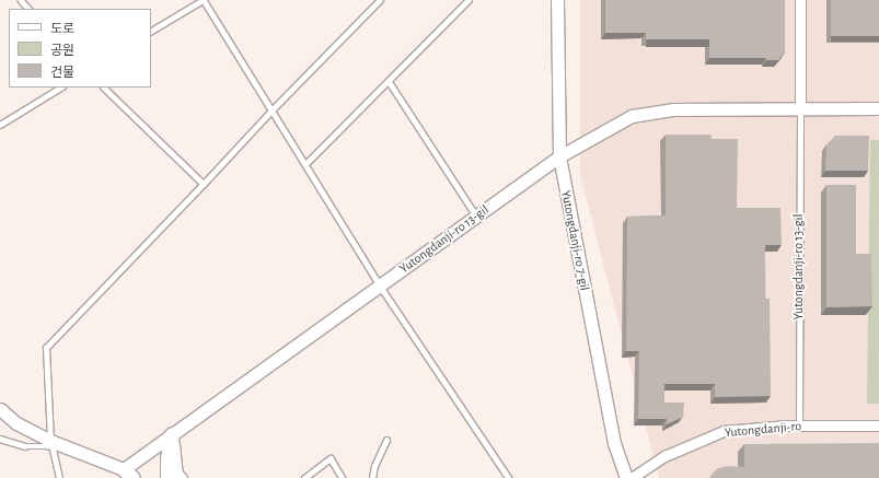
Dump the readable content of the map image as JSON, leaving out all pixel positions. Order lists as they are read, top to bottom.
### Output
{
  "streets": {
    "street": ["Yutongdanji-ro 13-gil", "Yutongdanji-ro 7-gil", "Yutongdanji-ro"]
  },
  "crossings": [
    ["Yutongdanji-ro 13-gil", "Yutongdanji-ro 7-gil"],
    ["Yutongdanji-ro 13-gil", "Yutongdanji-ro"]
  ],
  "legend": ["도로", "공원", "건물"]
}
